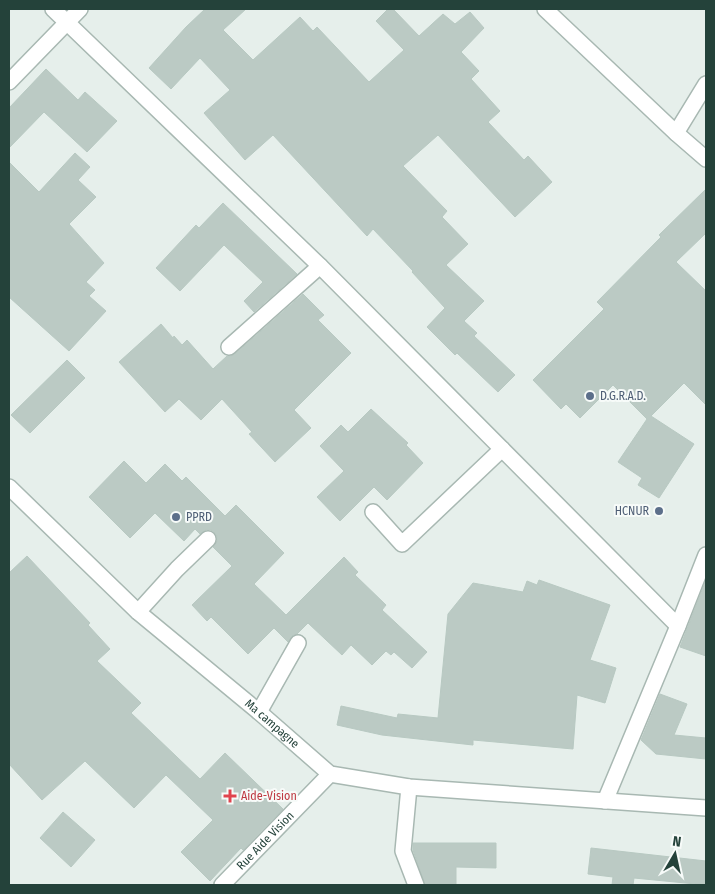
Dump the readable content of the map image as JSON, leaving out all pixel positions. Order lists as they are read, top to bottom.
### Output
{
  "streets": {
    "street": ["Ma campagne", "Rue Aide Vision"]
  },
  "crossings": [
    ["Ma campagne", "Rue Aide Vision"]
  ],
  "places": {
    "other": ["D.G.R.A.D.", "HCNUR", "PPRD"],
    "health": ["Aide-Vision"]
  },
  "north": "top"
}
